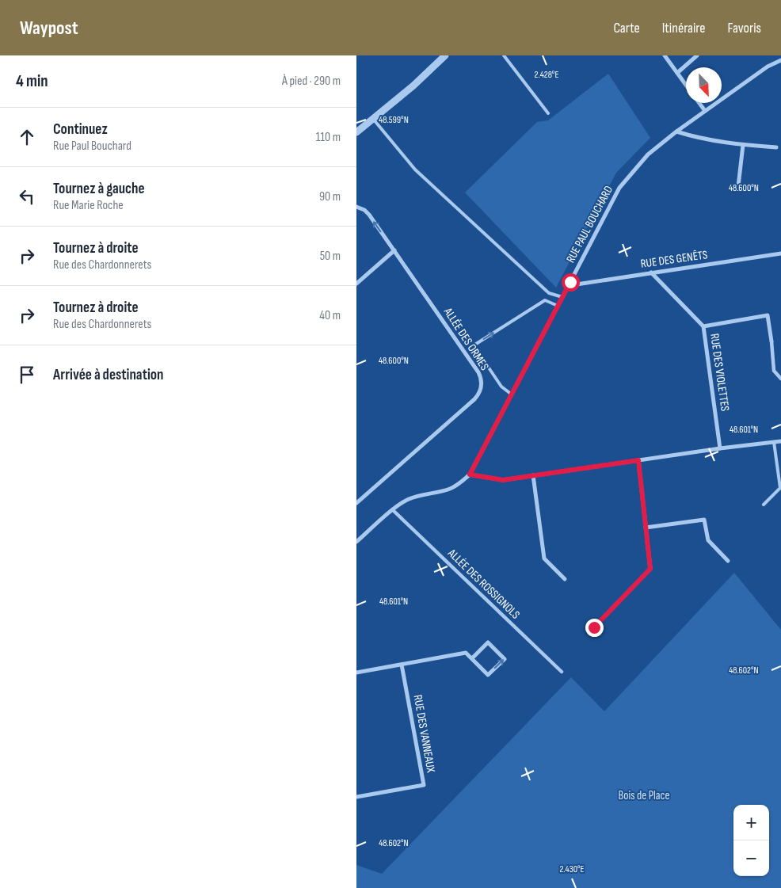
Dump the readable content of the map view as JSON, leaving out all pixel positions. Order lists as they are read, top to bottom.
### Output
{
  "streets": {
    "street": [
      "RUE PAUL BOUCHARD",
      "RUE DES GENÊTS",
      "ALLÉE DES ORMES",
      "RUE DES VIOLETTES",
      "ALLÉE DES ROSSIGNOLS",
      "RUE DES VANNEAUX"
    ]
  },
  "crossings": [
    ["RUE PAUL BOUCHARD", "RUE DES GENÊTS"],
    ["RUE DES GENÊTS", "RUE DES VIOLETTES"]
  ],
  "parks": ["Bois de Place"],
  "north": "bottom right",
  "page": {
    "header": "Waypost",
    "nav": ["Carte", "Itinéraire", "Favoris"],
    "heading": ["4 min", "À pied · 290 m"],
    "list": [
      ["Continuez", "Rue Paul Bouchard", "110 m"],
      ["Tournez à gauche", "Rue Marie Roche", "90 m"],
      ["Tournez à droite", "Rue des Chardonnerets", "50 m"],
      ["Tournez à droite", "Rue des Chardonnerets", "40 m"],
      "Arrivée à destination"
    ],
    "map_buttons": ["+", "−"]
  },
  "coordinates": [
    "2.428°E",
    "48.599°N",
    "48.600°N",
    "48.601°N",
    "48.602°N",
    "2.430°E"
  ]
}
